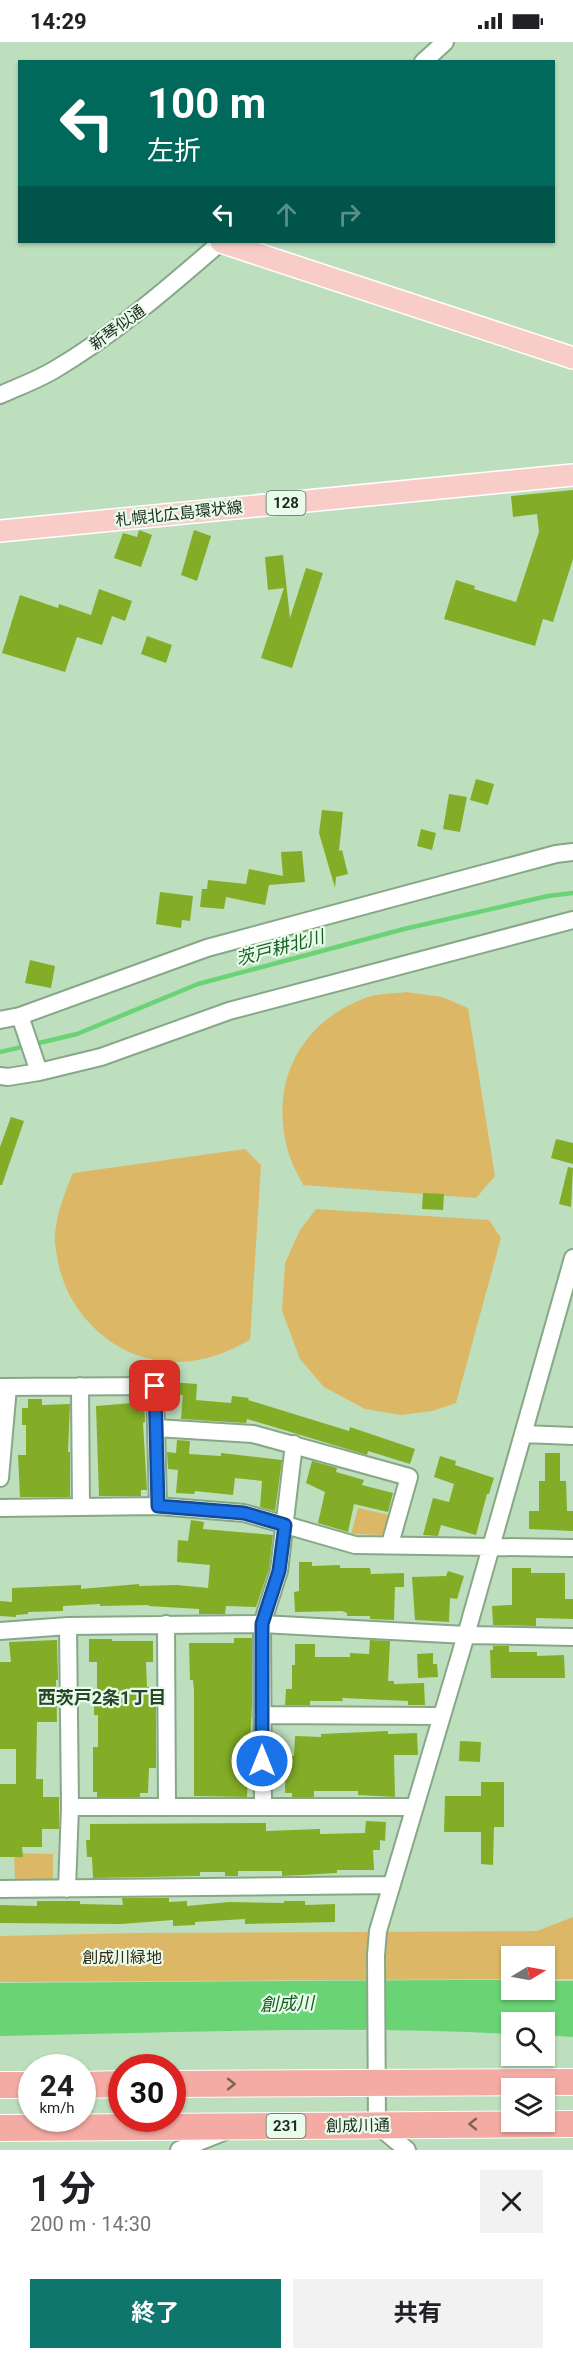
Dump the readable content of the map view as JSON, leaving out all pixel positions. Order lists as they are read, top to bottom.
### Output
{
  "streets": {
    "highway": ["創成川通", "231"],
    "main road": ["128", "札幌北広島環状線"],
    "street": ["新琴似通"]
  },
  "districts": ["西茨戸2条1丁目"],
  "water": ["茨戸耕北川", "創成川"],
  "parks": ["創成川緑地"],
  "north": "right",
  "page": {
    "status": "14:29",
    "turn": ["100 m", "左折"],
    "speed": "24 km/h",
    "limit": "30",
    "heading": ["1 分", "200 m · 14:30"],
    "buttons": ["終了", "共有"]
  }
}
